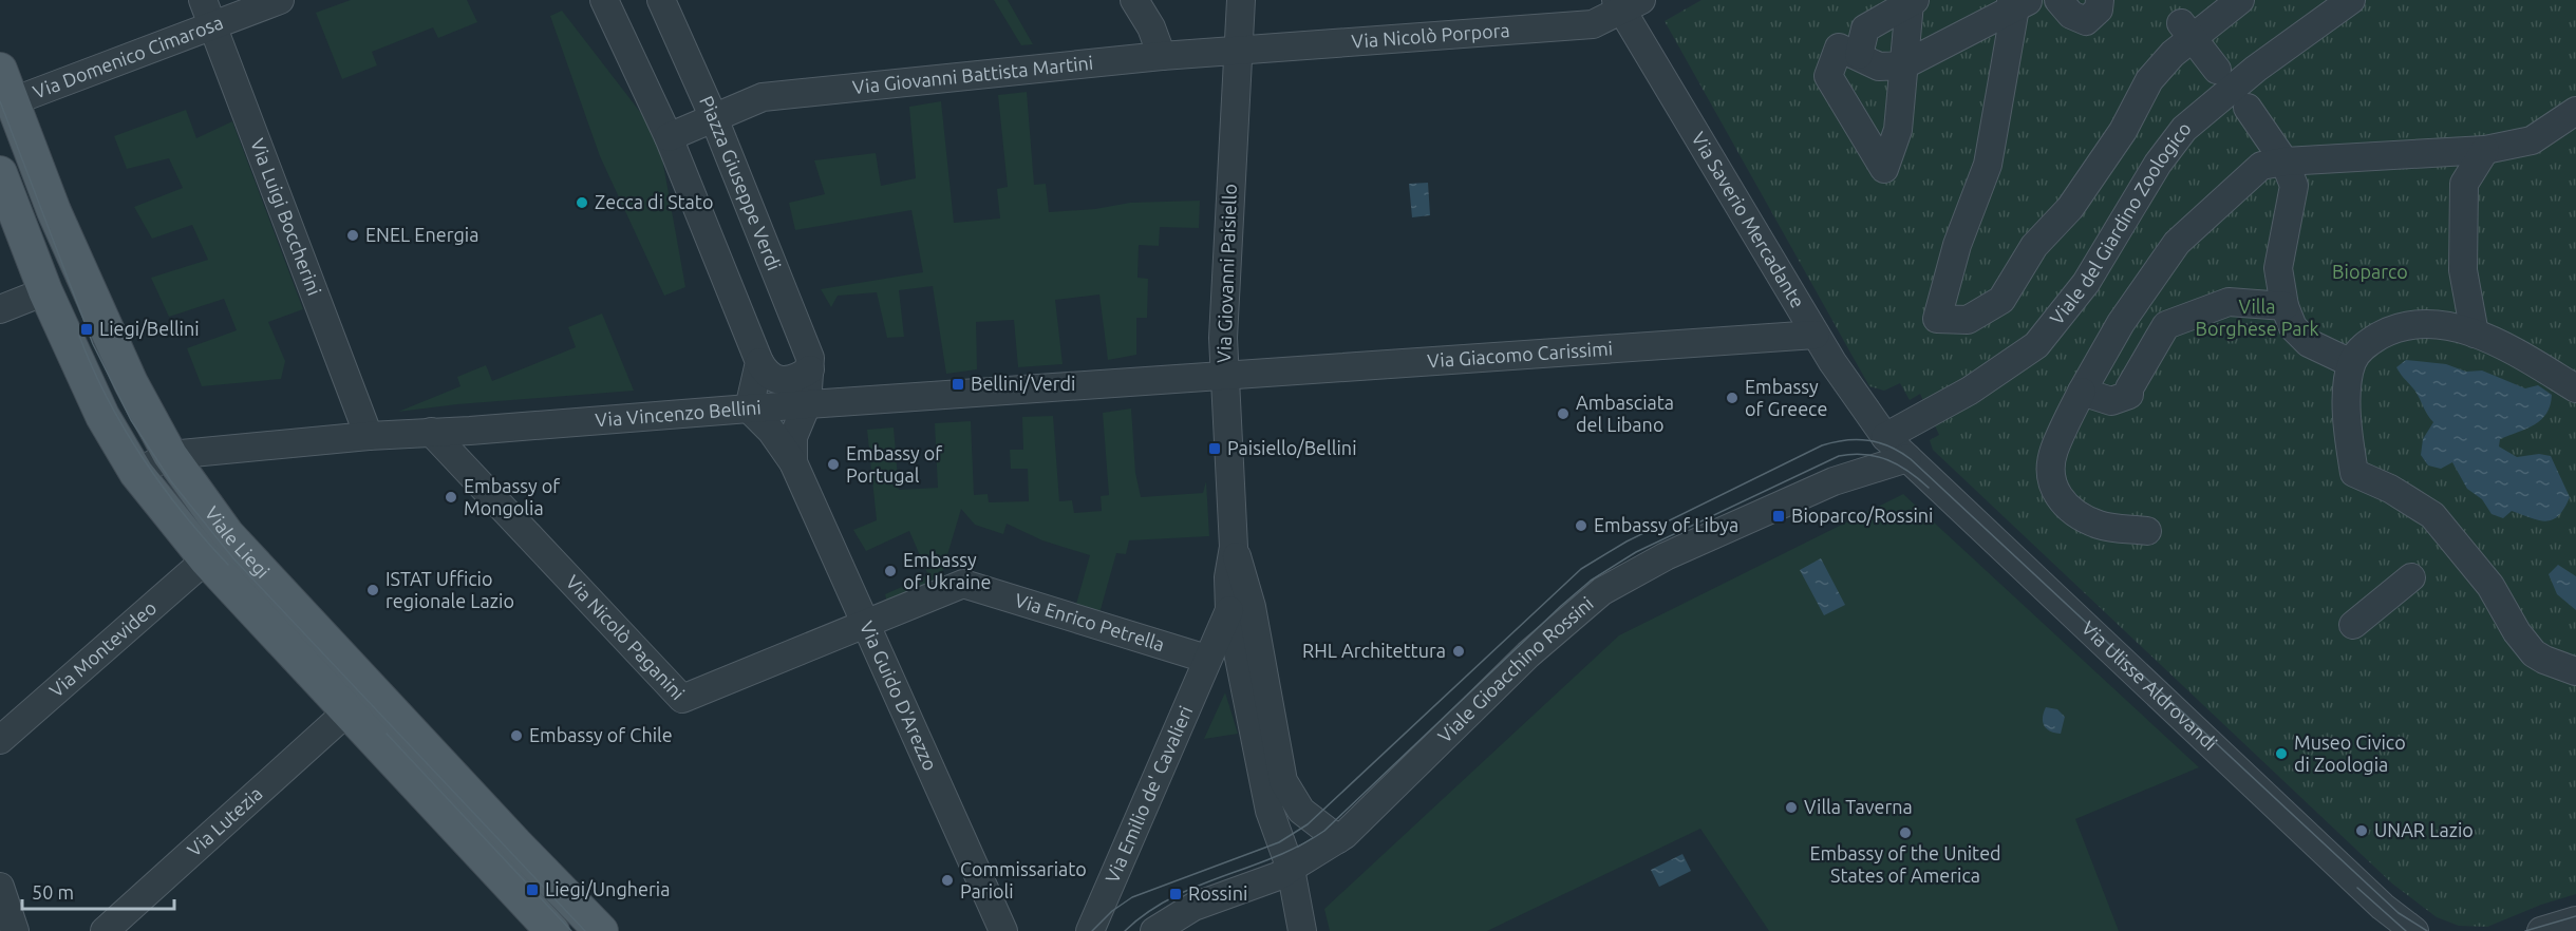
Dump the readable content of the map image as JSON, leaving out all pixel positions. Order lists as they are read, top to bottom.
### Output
{
  "streets": {
    "main road": ["Viale Liegi"],
    "street": [
      "Via Nicolò Porpora",
      "Via Domenico Cimarosa",
      "Via Giovanni Battista Martini",
      "Piazza Giuseppe Verdi",
      "Via Luigi Boccherini",
      "Via Saverio Mercadante",
      "Viale del Giardino Zoologico",
      "Via Giovanni Paisiello",
      "Via Giacomo Carissimi",
      "Via Vincenzo Bellini",
      "Via Enrico Petrella",
      "Via Nicolò Paganini",
      "Via Montevideo",
      "Viale Gioacchino Rossini",
      "Via Ulisse Aldrovandi",
      "Via Guido D'Arezzo",
      "Via Emilio de' Cavalieri",
      "Via Lutezia"
    ]
  },
  "crossings": [
    ["Via Nicolò Porpora", "Via Giovanni Battista Martini"],
    ["Via Nicolò Porpora", "Via Saverio Mercadante"],
    ["Via Nicolò Porpora", "Via Giovanni Paisiello"],
    ["Via Domenico Cimarosa", "Via Luigi Boccherini"],
    ["Via Domenico Cimarosa", "Viale Liegi"],
    ["Via Giovanni Battista Martini", "Piazza Giuseppe Verdi"],
    ["Via Giovanni Battista Martini", "Via Giovanni Paisiello"],
    ["Piazza Giuseppe Verdi", "Via Vincenzo Bellini"],
    ["Piazza Giuseppe Verdi", "Via Guido D'Arezzo"],
    ["Via Luigi Boccherini", "Via Vincenzo Bellini"],
    ["Via Saverio Mercadante", "Viale del Giardino Zoologico"],
    ["Via Saverio Mercadante", "Via Giacomo Carissimi"],
    ["Via Saverio Mercadante", "Via Ulisse Aldrovandi"],
    ["Viale del Giardino Zoologico", "Via Ulisse Aldrovandi"],
    ["Via Giovanni Paisiello", "Via Giacomo Carissimi"],
    ["Via Giovanni Paisiello", "Via Vincenzo Bellini"],
    ["Via Giovanni Paisiello", "Viale Gioacchino Rossini"],
    ["Via Giovanni Paisiello", "Via Emilio de' Cavalieri"],
    ["Via Giacomo Carissimi", "Via Vincenzo Bellini"],
    ["Via Vincenzo Bellini", "Viale Liegi"],
    ["Via Vincenzo Bellini", "Via Nicolò Paganini"],
    ["Via Vincenzo Bellini", "Via Guido D'Arezzo"],
    ["Viale Liegi", "Via Montevideo"],
    ["Viale Liegi", "Via Lutezia"],
    ["Via Enrico Petrella", "Via Nicolò Paganini"],
    ["Via Enrico Petrella", "Via Guido D'Arezzo"],
    ["Via Enrico Petrella", "Via Emilio de' Cavalieri"],
    ["Via Nicolò Paganini", "Via Guido D'Arezzo"],
    ["Viale Gioacchino Rossini", "Via Ulisse Aldrovandi"]
  ],
  "parks": ["Bioparco", "Villa Borghese Park"],
  "places": {
    "other": [
      "Zecca di Stato",
      "ENEL Energia",
      "Embassy of Greece",
      "Ambasciata del Libano",
      "Embassy of Portugal",
      "Embassy of Mongolia",
      "Embassy of Libya",
      "Embassy of Ukraine",
      "ISTAT Ufficio regionale Lazio",
      "RHL Architettura",
      "Embassy of Chile",
      "Museo Civico di Zoologia",
      "Villa Taverna",
      "UNAR Lazio",
      "Embassy of the United States of America",
      "Commissariato Parioli"
    ],
    "transit": [
      "Liegi/Bellini",
      "Bellini/Verdi",
      "Paisiello/Bellini",
      "Bioparco/Rossini",
      "Liegi/Ungheria",
      "Rossini"
    ]
  },
  "scale_bar": "50 m"
}
